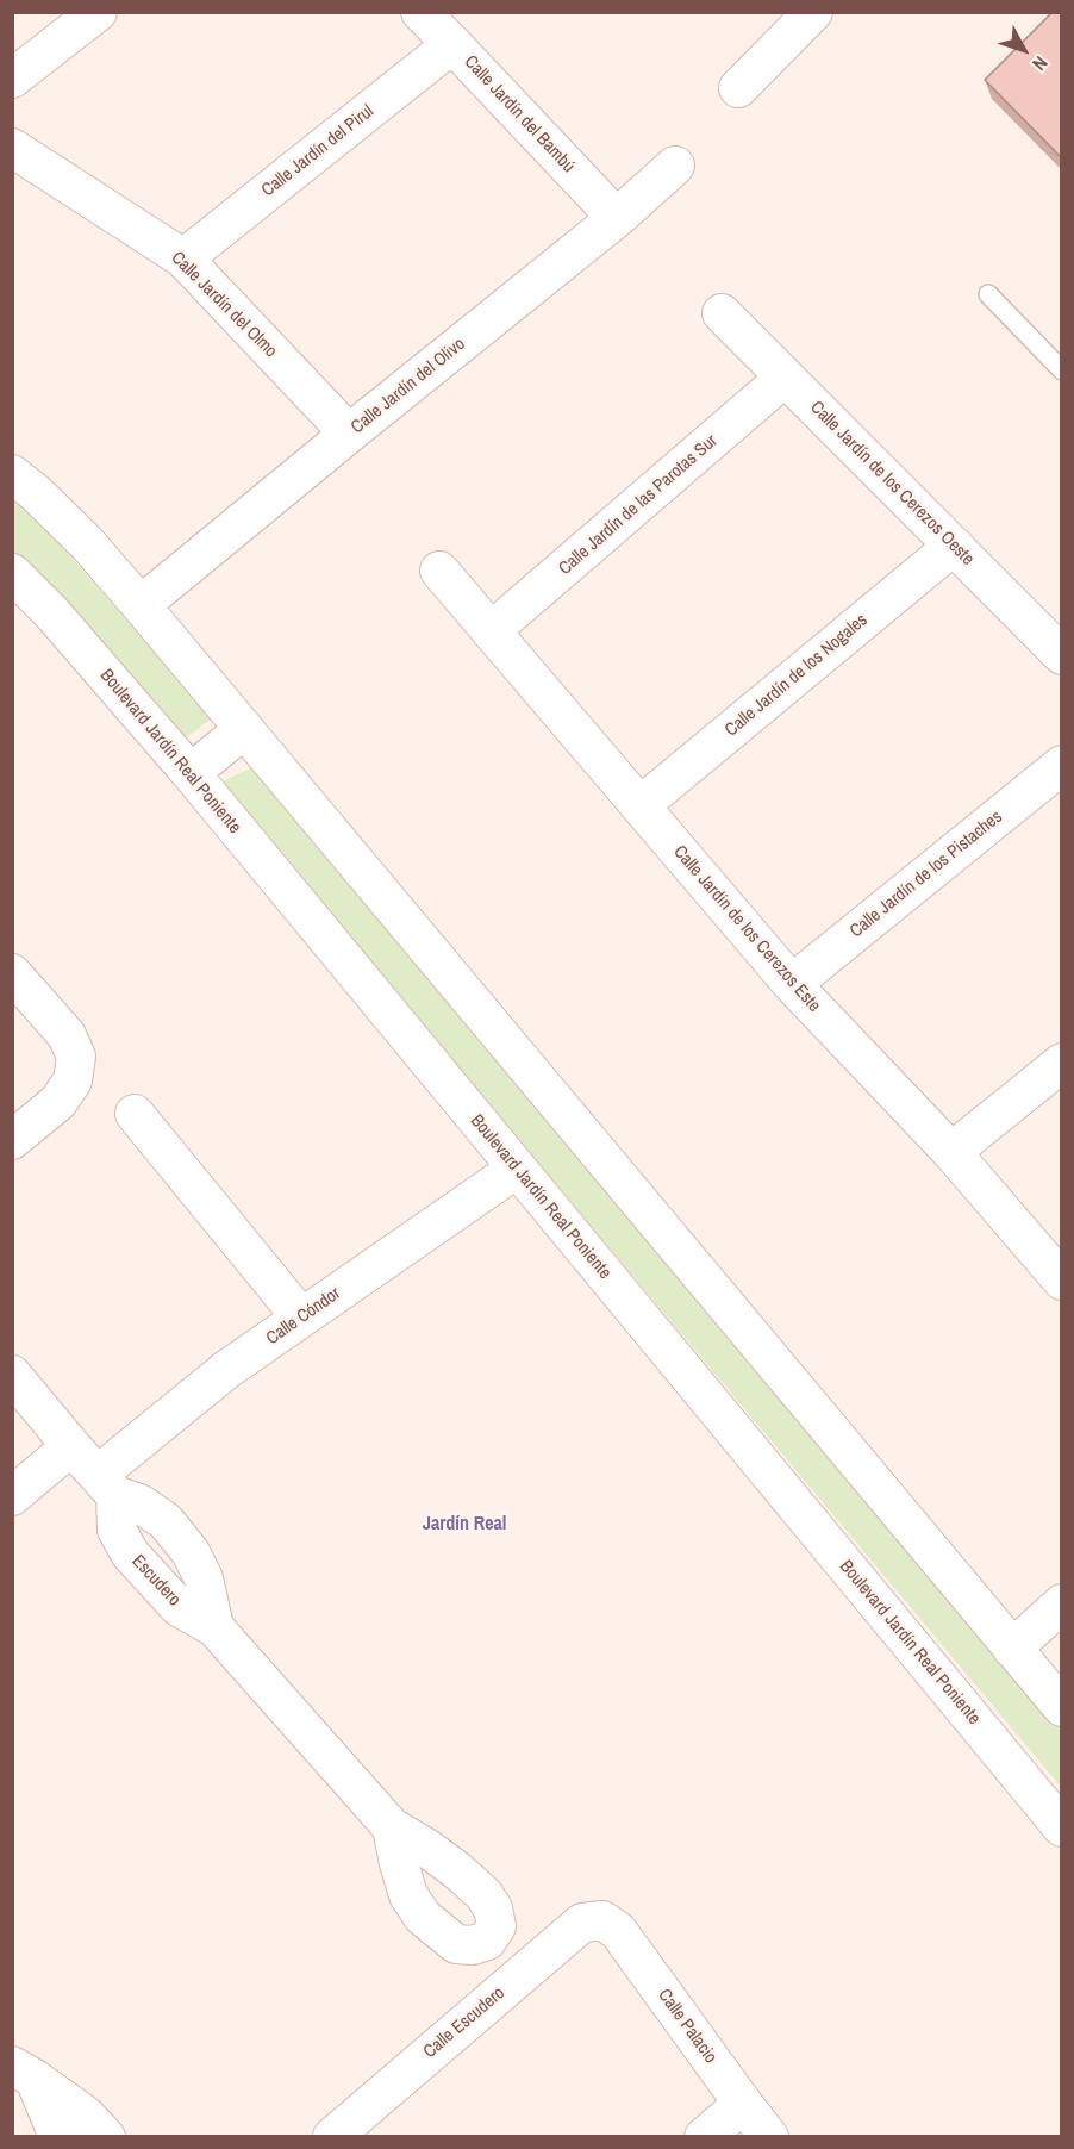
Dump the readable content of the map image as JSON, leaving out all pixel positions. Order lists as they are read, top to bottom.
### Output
{
  "streets": {
    "street": [
      "Calle Jardín del Bambú",
      "Calle Jardín del Pirul",
      "Calle Jardín del Olmo",
      "Calle Jardín del Olivo",
      "Calle Jardín de los Cerezos Oeste",
      "Calle Jardín de las Parotas Sur",
      "Calle Jardín de los Nogales",
      "Boulevard Jardín Real Poniente",
      "Calle Jardín de los Pistaches",
      "Calle Jardín de los Cerezos Este",
      "Calle Cóndor",
      "Escudero",
      "Calle Escudero",
      "Calle Palacio"
    ]
  },
  "crossings": [
    ["Calle Jardín del Bambú", "Calle Jardín del Pirul"],
    ["Calle Jardín del Bambú", "Calle Jardín del Olivo"],
    ["Calle Jardín del Pirul", "Calle Jardín del Olmo"],
    ["Calle Jardín del Olmo", "Calle Jardín del Olivo"],
    ["Calle Jardín de los Cerezos Oeste", "Calle Jardín de las Parotas Sur"],
    ["Calle Jardín de los Cerezos Oeste", "Calle Jardín de los Nogales"],
    ["Calle Jardín de las Parotas Sur", "Calle Jardín de los Cerezos Este"],
    ["Calle Jardín de los Nogales", "Calle Jardín de los Cerezos Este"],
    ["Boulevard Jardín Real Poniente", "Calle Cóndor"],
    ["Calle Jardín de los Pistaches", "Calle Jardín de los Cerezos Este"],
    ["Calle Cóndor", "Escudero"],
    ["Calle Escudero", "Calle Palacio"]
  ],
  "districts": ["Jardín Real"],
  "north": "bottom right"
}
